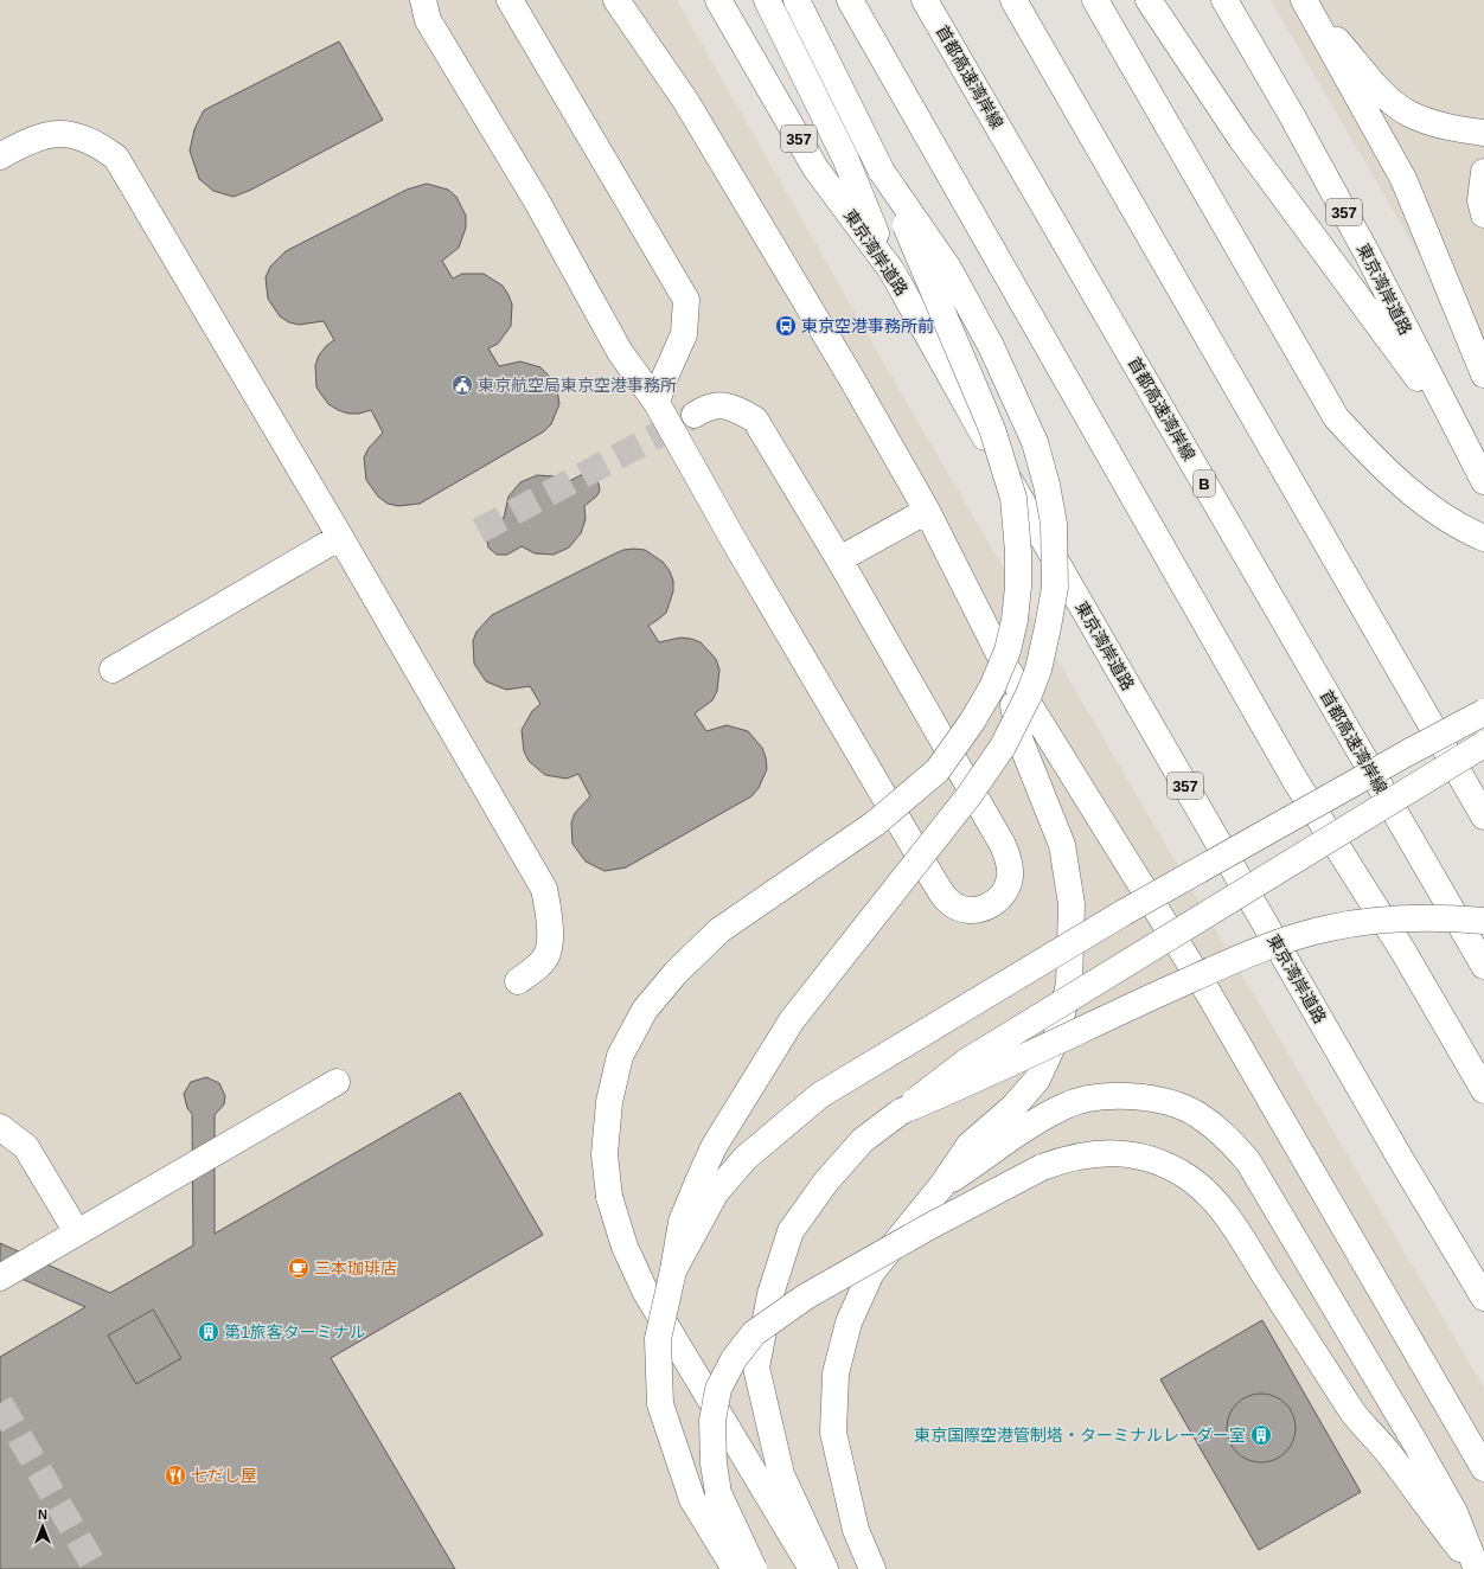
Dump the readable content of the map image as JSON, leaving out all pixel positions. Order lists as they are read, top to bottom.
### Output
{
  "streets": {
    "main road": [
      "首都高速湾岸線",
      "357",
      "東京湾岸道路",
      "B"
    ]
  },
  "places": {
    "bus stop": ["東京空港事務所前"],
    "public building": ["東京航空局東京空港事務所"],
    "cafe": ["三本珈琲店"],
    "building": ["第1旅客ターミナル", "東京国際空港管制塔・ターミナルレーダー室"],
    "restaurant": ["七だし屋"]
  },
  "north": "top"
}
